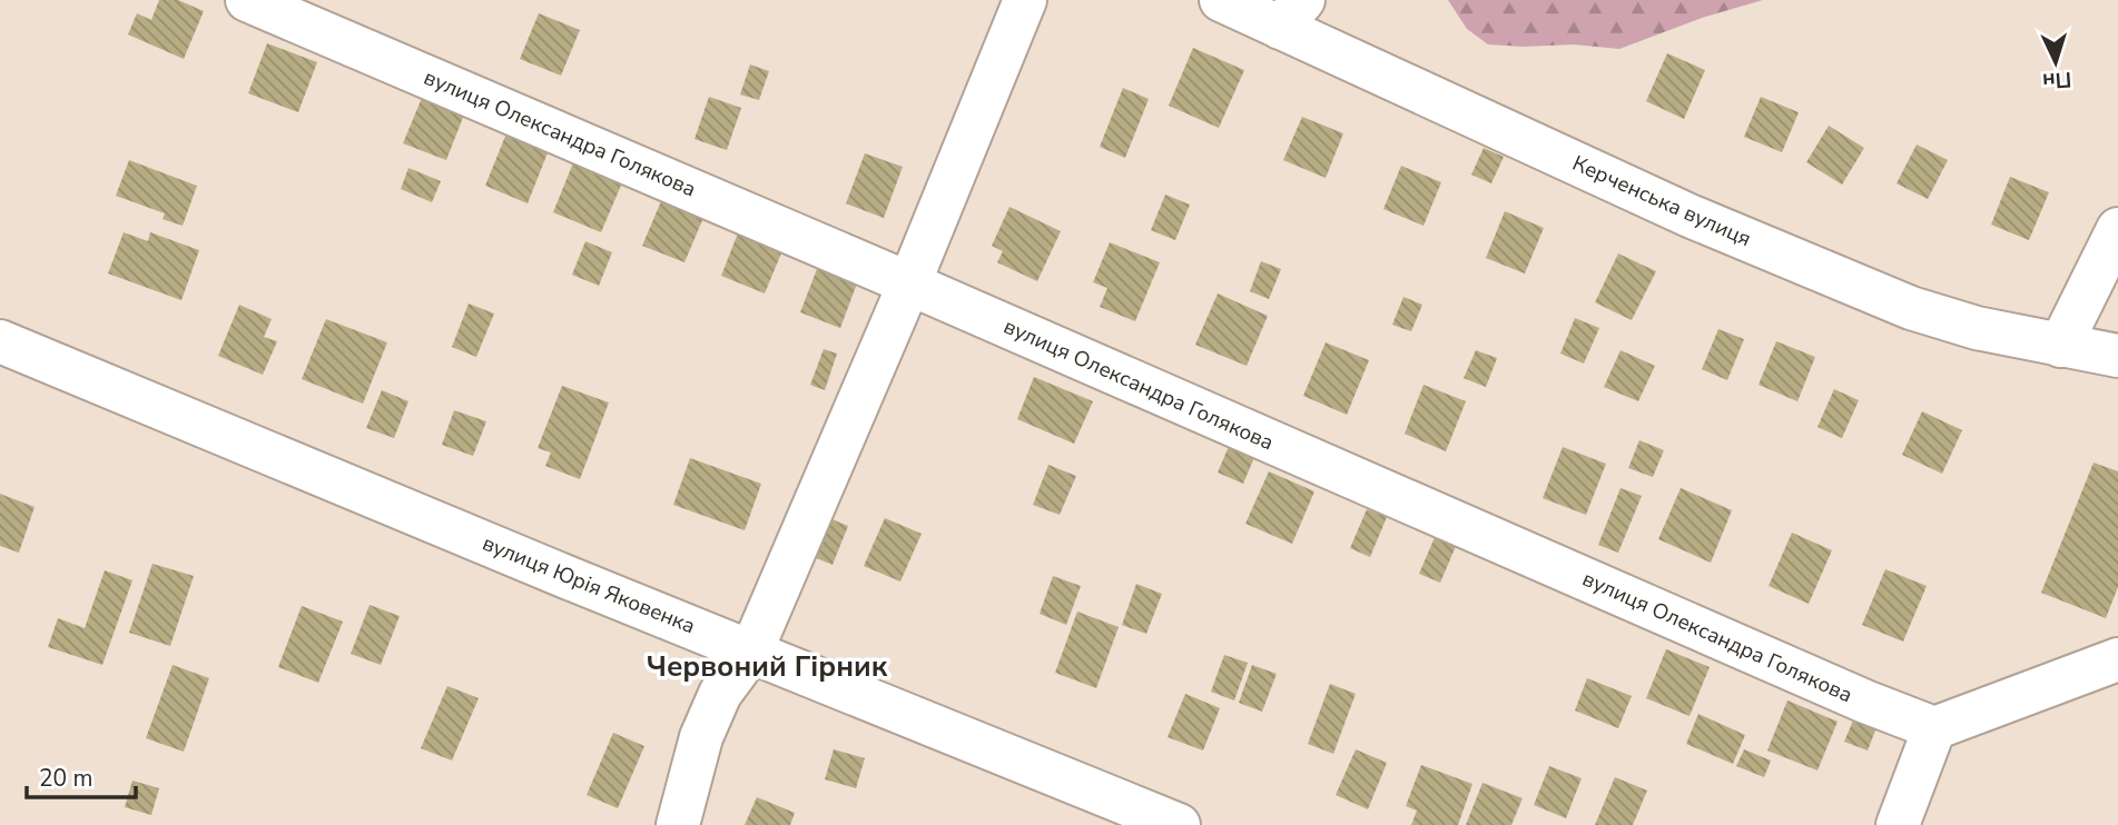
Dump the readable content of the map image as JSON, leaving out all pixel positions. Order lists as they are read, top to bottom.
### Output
{
  "streets": {
    "street": ["вулиця Олександра Голякова", "Керченська вулиця", "вулиця Юрія Яковенка"]
  },
  "districts": ["Червоний Гірник"],
  "scale_bar": "20 m",
  "north": "bottom"
}
